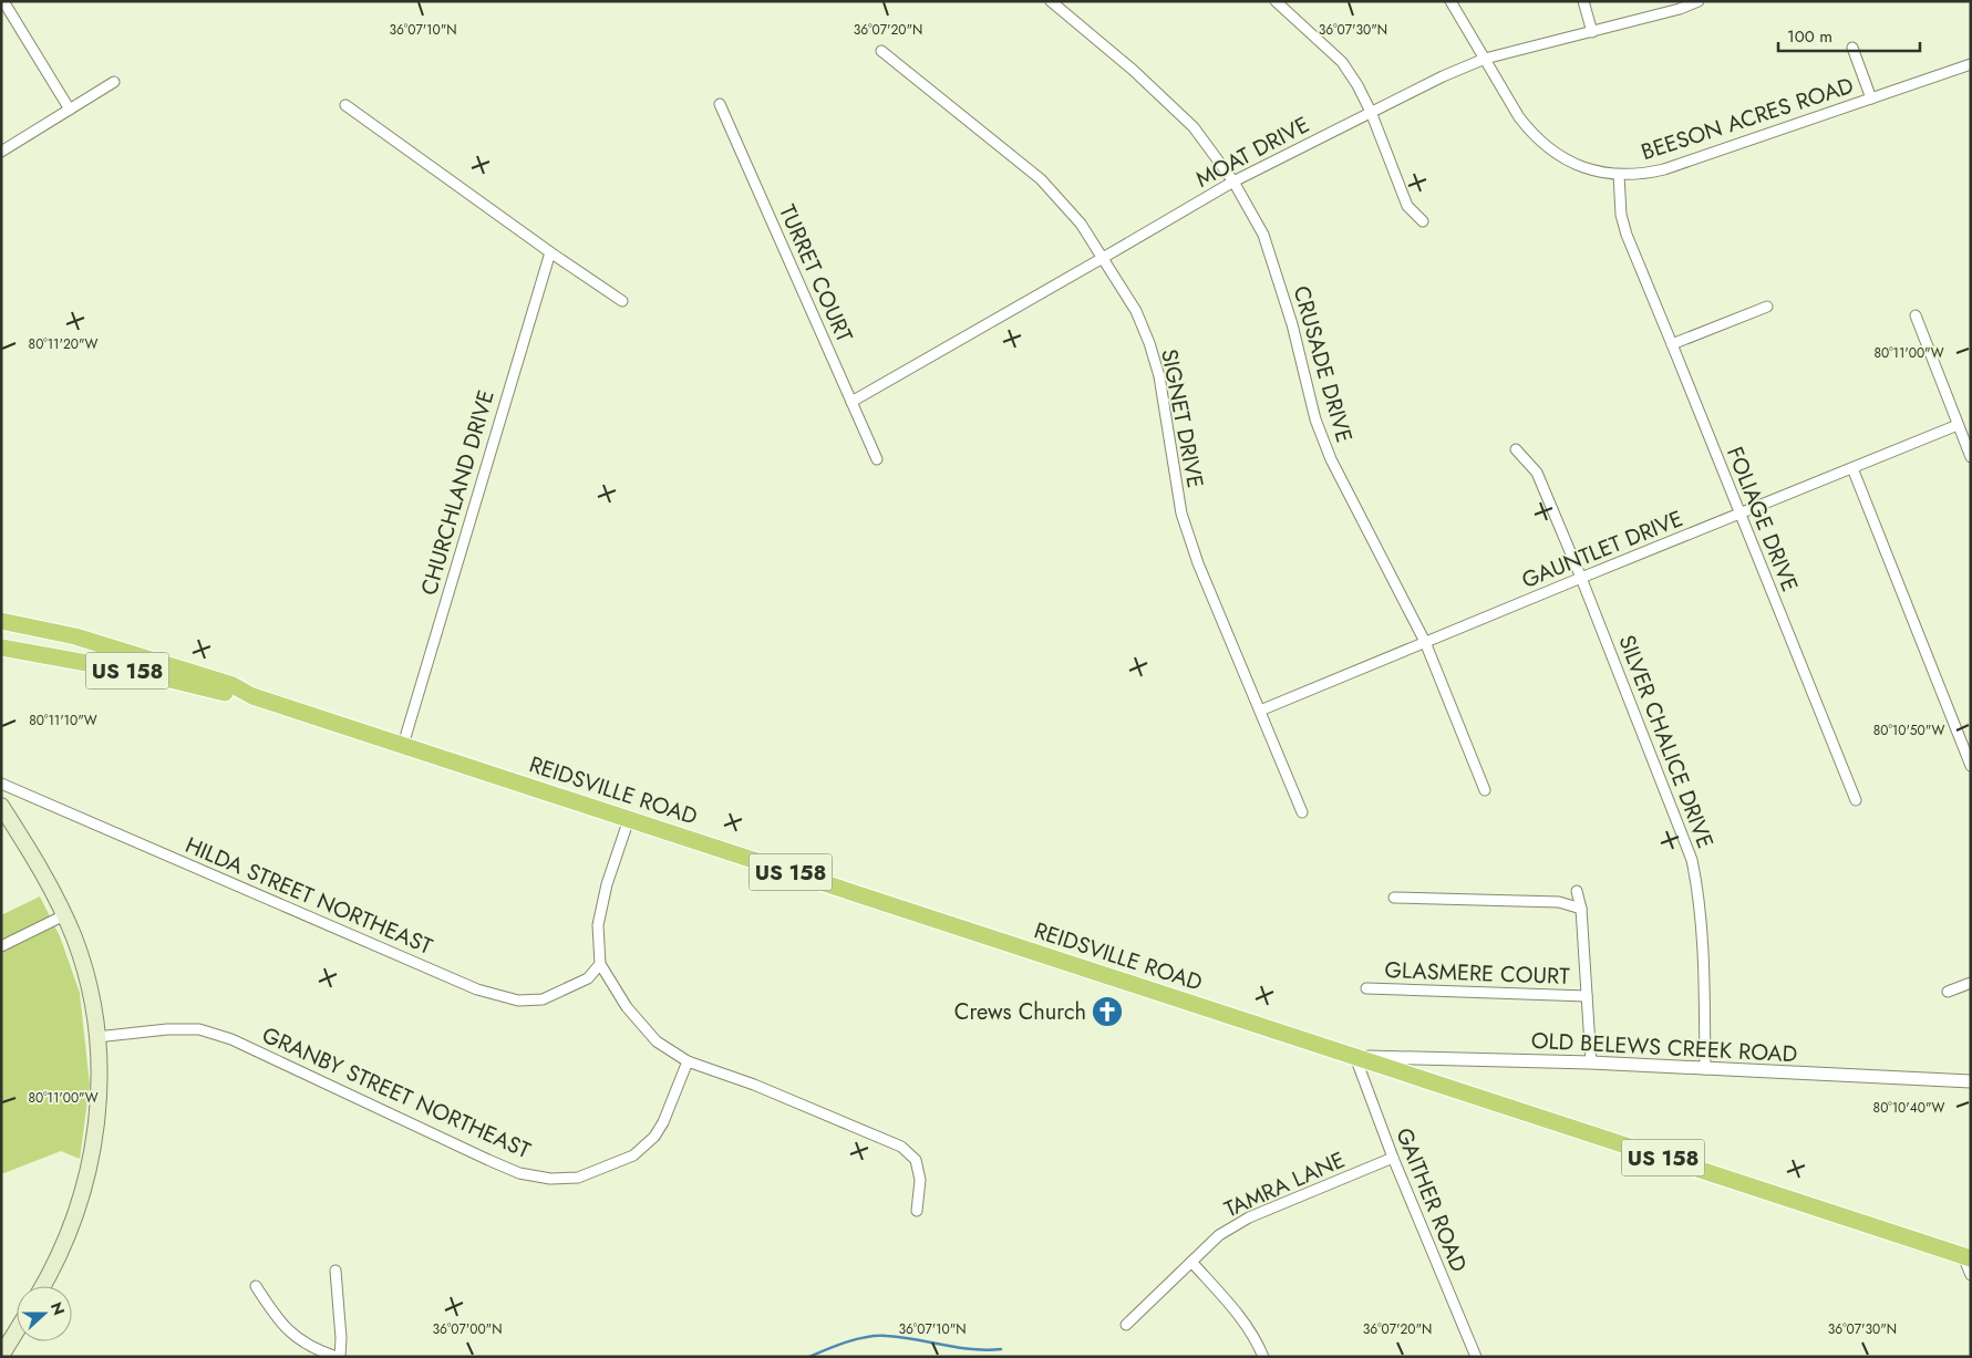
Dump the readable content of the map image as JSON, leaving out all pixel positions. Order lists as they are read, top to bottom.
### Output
{
  "streets": {
    "highway": ["US 158", "REIDSVILLE ROAD"],
    "street": [
      "BEESON ACRES ROAD",
      "MOAT DRIVE",
      "TURRET COURT",
      "CRUSADE DRIVE",
      "SIGNET DRIVE",
      "CHURCHLAND DRIVE",
      "FOLIAGE DRIVE",
      "GAUNTLET DRIVE",
      "SILVER CHALICE DRIVE",
      "HILDA STREET NORTHEAST",
      "GLASMERE COURT",
      "OLD BELEWS CREEK ROAD",
      "GRANBY STREET NORTHEAST",
      "TAMRA LANE",
      "GAITHER ROAD"
    ]
  },
  "crossings": [
    ["BEESON ACRES ROAD", "MOAT DRIVE"],
    ["BEESON ACRES ROAD", "FOLIAGE DRIVE"],
    ["MOAT DRIVE", "TURRET COURT"],
    ["MOAT DRIVE", "CRUSADE DRIVE"],
    ["MOAT DRIVE", "SIGNET DRIVE"],
    ["CRUSADE DRIVE", "GAUNTLET DRIVE"],
    ["SIGNET DRIVE", "GAUNTLET DRIVE"],
    ["CHURCHLAND DRIVE", "REIDSVILLE ROAD"],
    ["FOLIAGE DRIVE", "GAUNTLET DRIVE"],
    ["GAUNTLET DRIVE", "SILVER CHALICE DRIVE"],
    ["SILVER CHALICE DRIVE", "OLD BELEWS CREEK ROAD"],
    ["REIDSVILLE ROAD", "OLD BELEWS CREEK ROAD"],
    ["REIDSVILLE ROAD", "GAITHER ROAD"],
    ["OLD BELEWS CREEK ROAD", "GAITHER ROAD"],
    ["TAMRA LANE", "GAITHER ROAD"]
  ],
  "places": {
    "church": ["Crews Church"]
  },
  "scale_bar": "100 m",
  "north": "right",
  "coordinates": [
    "36°07'20\"N",
    "36°07'10\"N",
    "36°07'30\"N",
    "80°11'20\"W",
    "80°11'00\"W",
    "80°11'10\"W",
    "80°10'50\"W",
    "80°10'40\"W",
    "36°07'00\"N"
  ]
}
